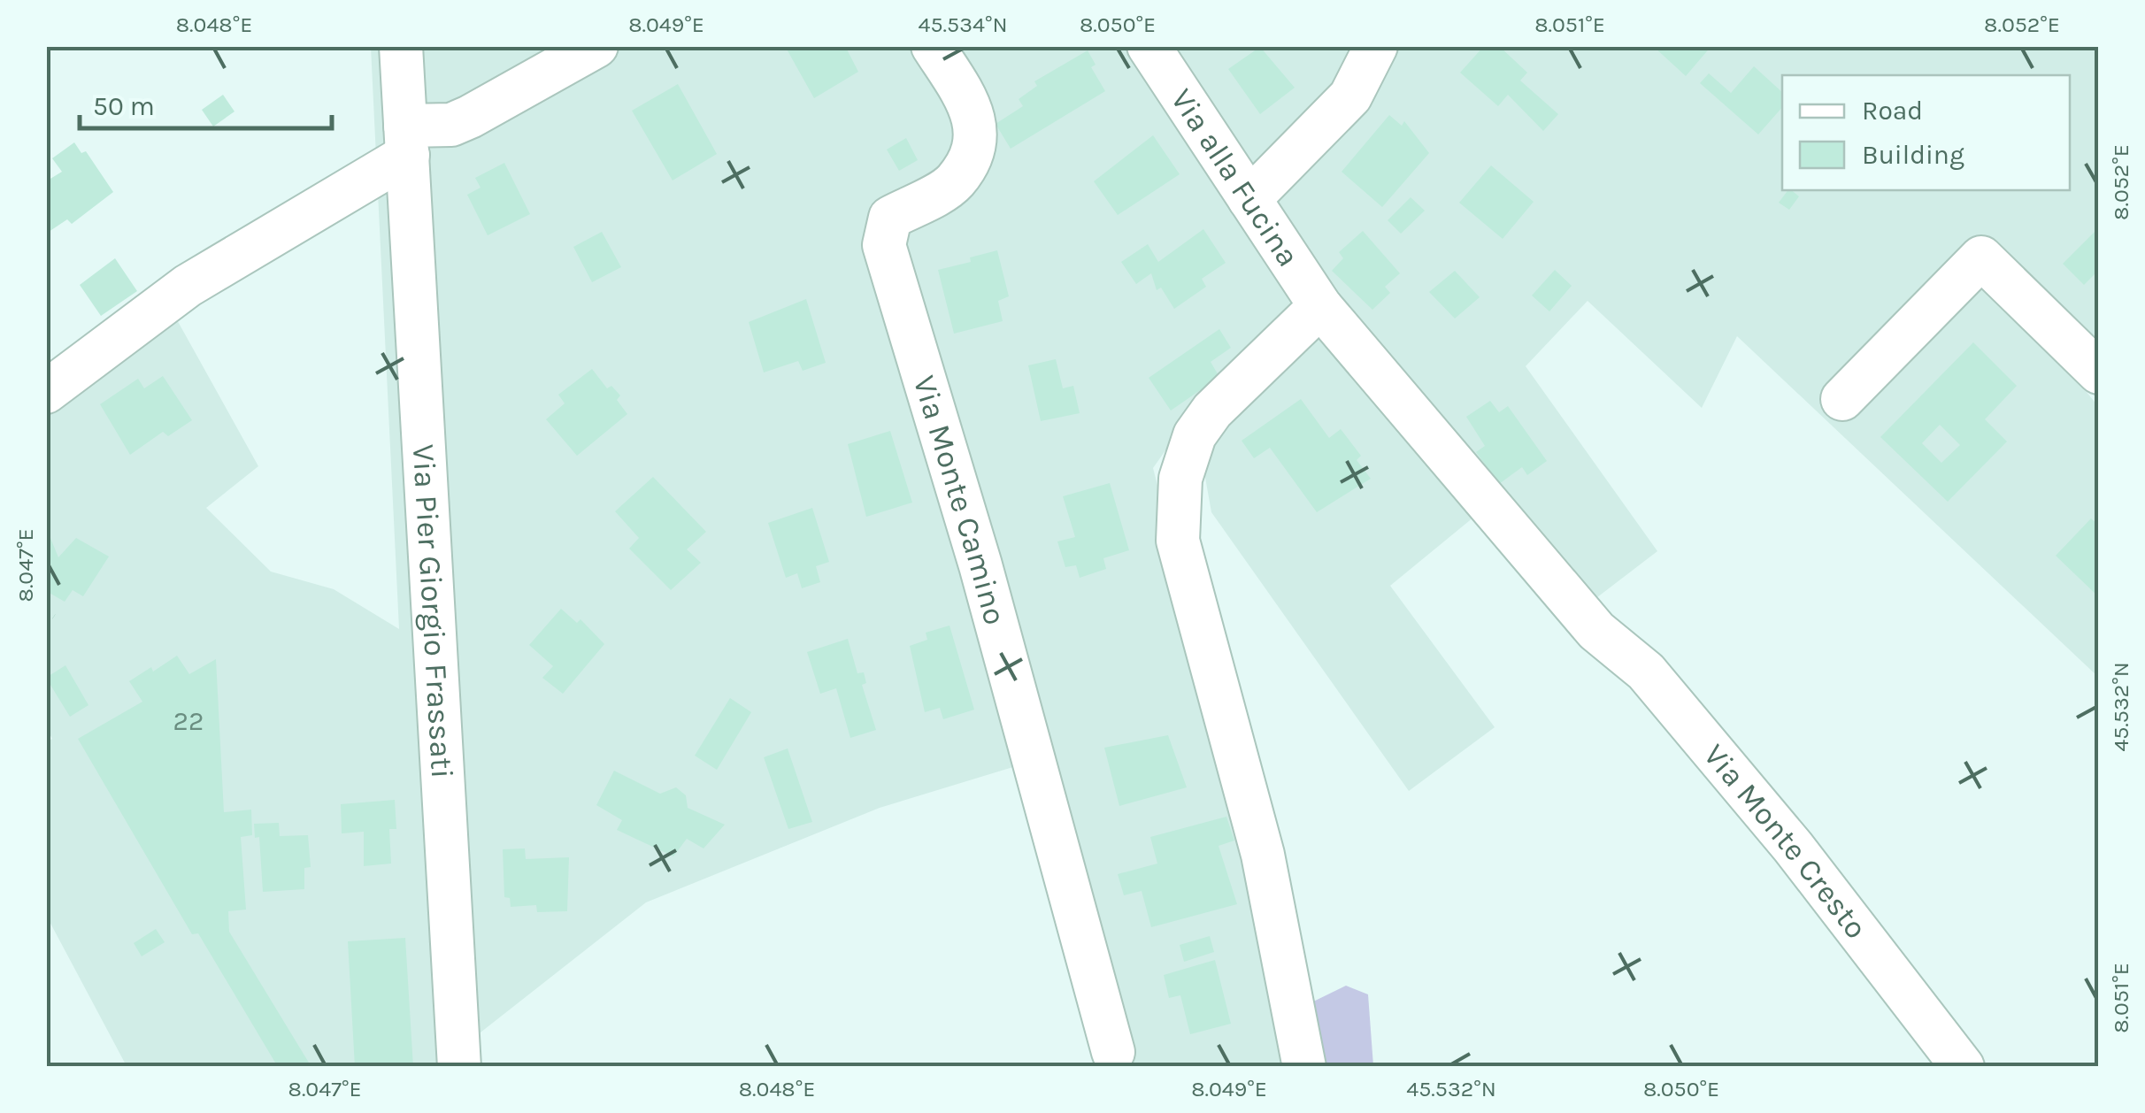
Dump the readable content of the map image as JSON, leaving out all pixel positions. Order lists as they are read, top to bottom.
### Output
{
  "streets": {
    "street": [
      "Via alla Fucina",
      "Via Monte Camino",
      "Via Pier Giorgio Frassati",
      "Via Monte Cresto"
    ]
  },
  "crossings": [
    ["Via alla Fucina", "Via Monte Cresto"]
  ],
  "house_numbers": ["22"],
  "legend": ["Road", "Building"],
  "scale_bar": "50 m",
  "coordinates": [
    "8.048°E",
    "8.049°E",
    "45.534°N",
    "8.050°E",
    "8.051°E",
    "8.052°E",
    "8.047°E",
    "45.532°N"
  ]
}
